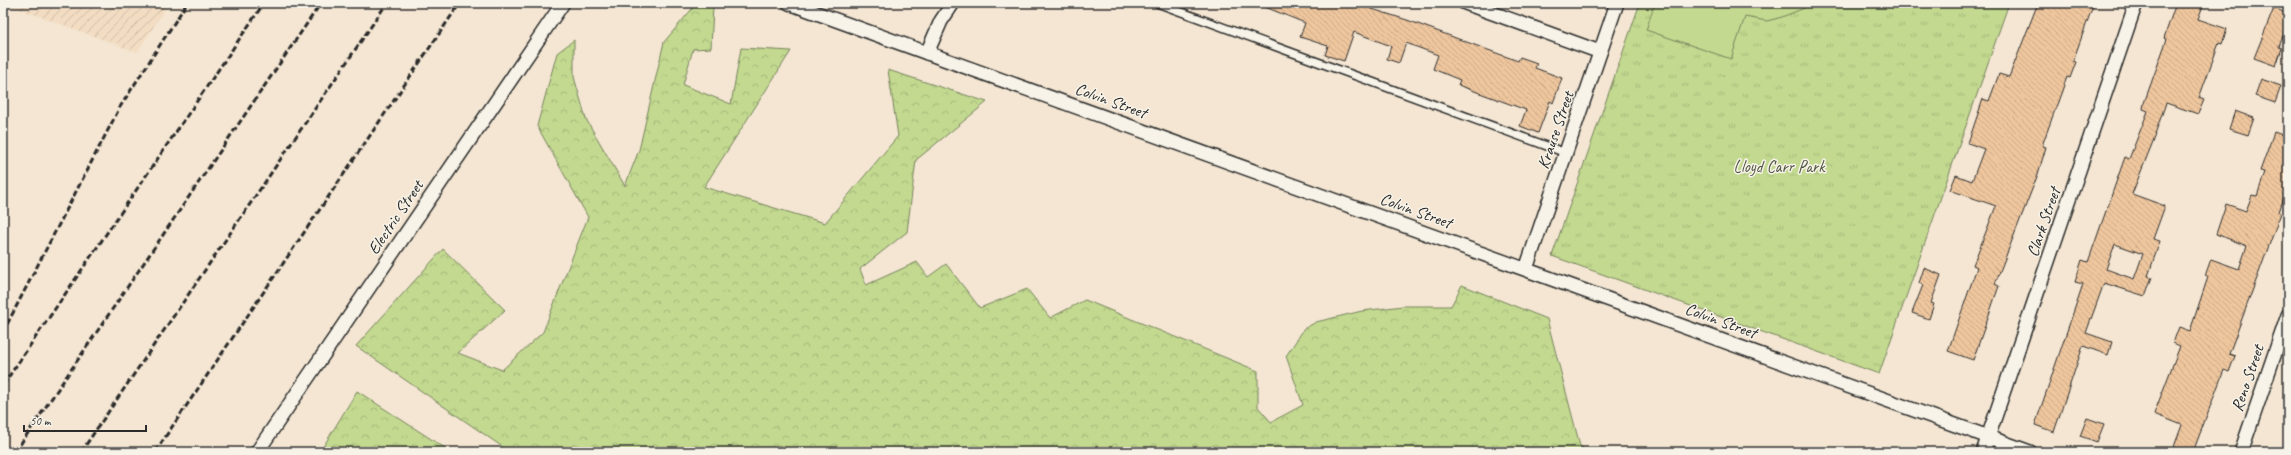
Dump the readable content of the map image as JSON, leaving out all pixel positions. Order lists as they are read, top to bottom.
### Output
{
  "streets": {
    "street": [
      "Colvin Street",
      "Krause Street",
      "Electric Street",
      "Clark Street",
      "Reno Street"
    ]
  },
  "crossings": [
    ["Colvin Street", "Krause Street"],
    ["Colvin Street", "Clark Street"]
  ],
  "parks": ["Lloyd Carr Park"],
  "scale_bar": "50 m"
}
